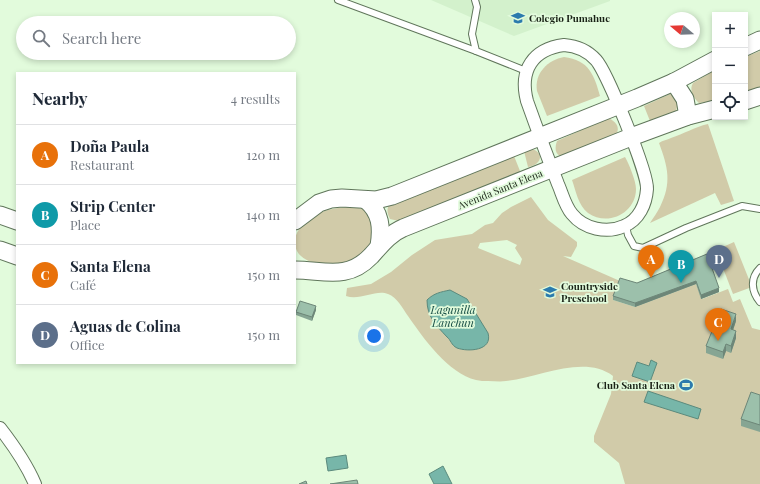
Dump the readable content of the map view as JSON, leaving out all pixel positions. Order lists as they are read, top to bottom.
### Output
{
  "streets": {
    "street": ["Avenida Santa Elena"]
  },
  "water": ["Lagunilla Lanchun"],
  "places": {
    "school or university": ["Colegio Pumahue", "Countryside Preschool"],
    "sports": ["Club Santa Elena"]
  },
  "north": "left",
  "page": {
    "map_buttons": ["+", "−"],
    "search": "Search here",
    "heading": ["Nearby", "4 results"],
    "list": [
      {
        "mark": "A",
        "name": "Doña Paula",
        "note": "Restaurant",
        "value": "120 m"
      },
      {
        "mark": "B",
        "name": "Strip Center",
        "note": "Place",
        "value": "140 m"
      },
      {
        "mark": "C",
        "name": "Santa Elena",
        "note": "Café",
        "value": "150 m"
      },
      {
        "mark": "D",
        "name": "Aguas de Colina",
        "note": "Office",
        "value": "150 m"
      }
    ],
    "pins": [
      "A",
      "D",
      "B",
      "C"
    ]
  }
}
